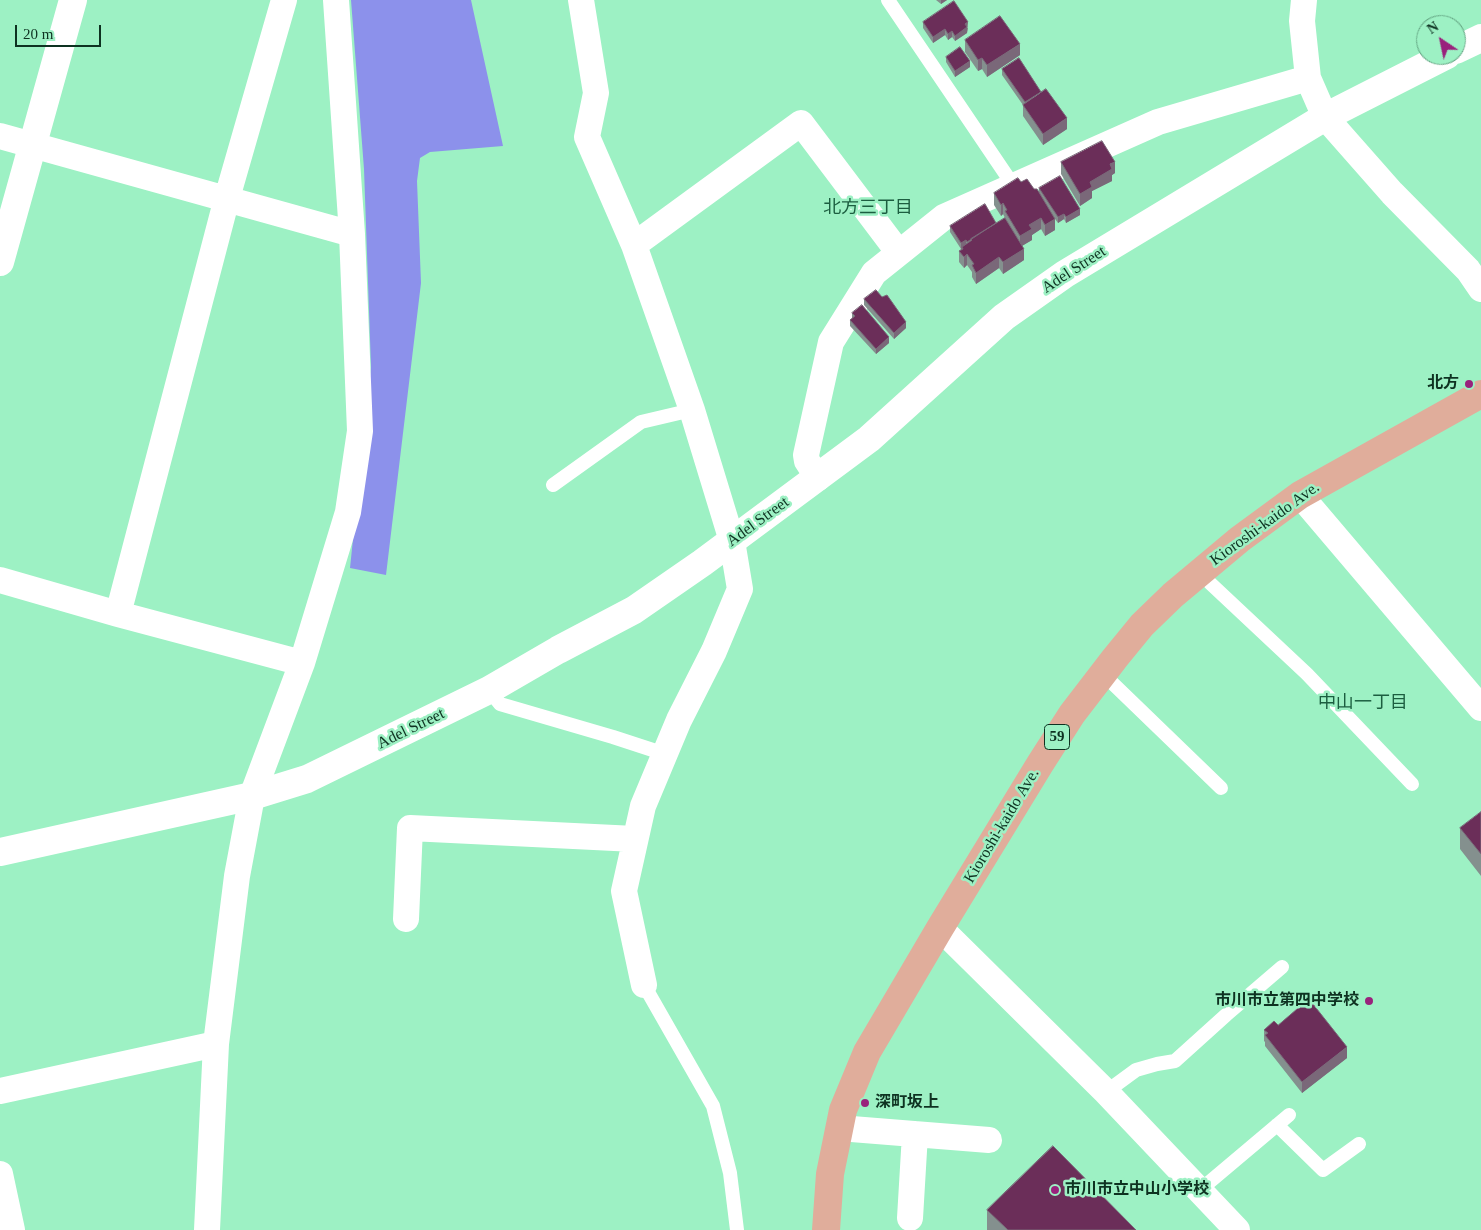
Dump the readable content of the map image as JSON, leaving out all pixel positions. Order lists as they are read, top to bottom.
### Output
{
  "streets": {
    "main road": ["Kioroshi-kaido Ave.", "59"],
    "street": ["Adel Street"]
  },
  "districts": ["北方三丁目", "中山一丁目"],
  "places": [
    "北方",
    "市川市立第四中学校",
    "深町坂上",
    "市川市立中山小学校"
  ],
  "scale_bar": "20 m",
  "north": "top left"
}
